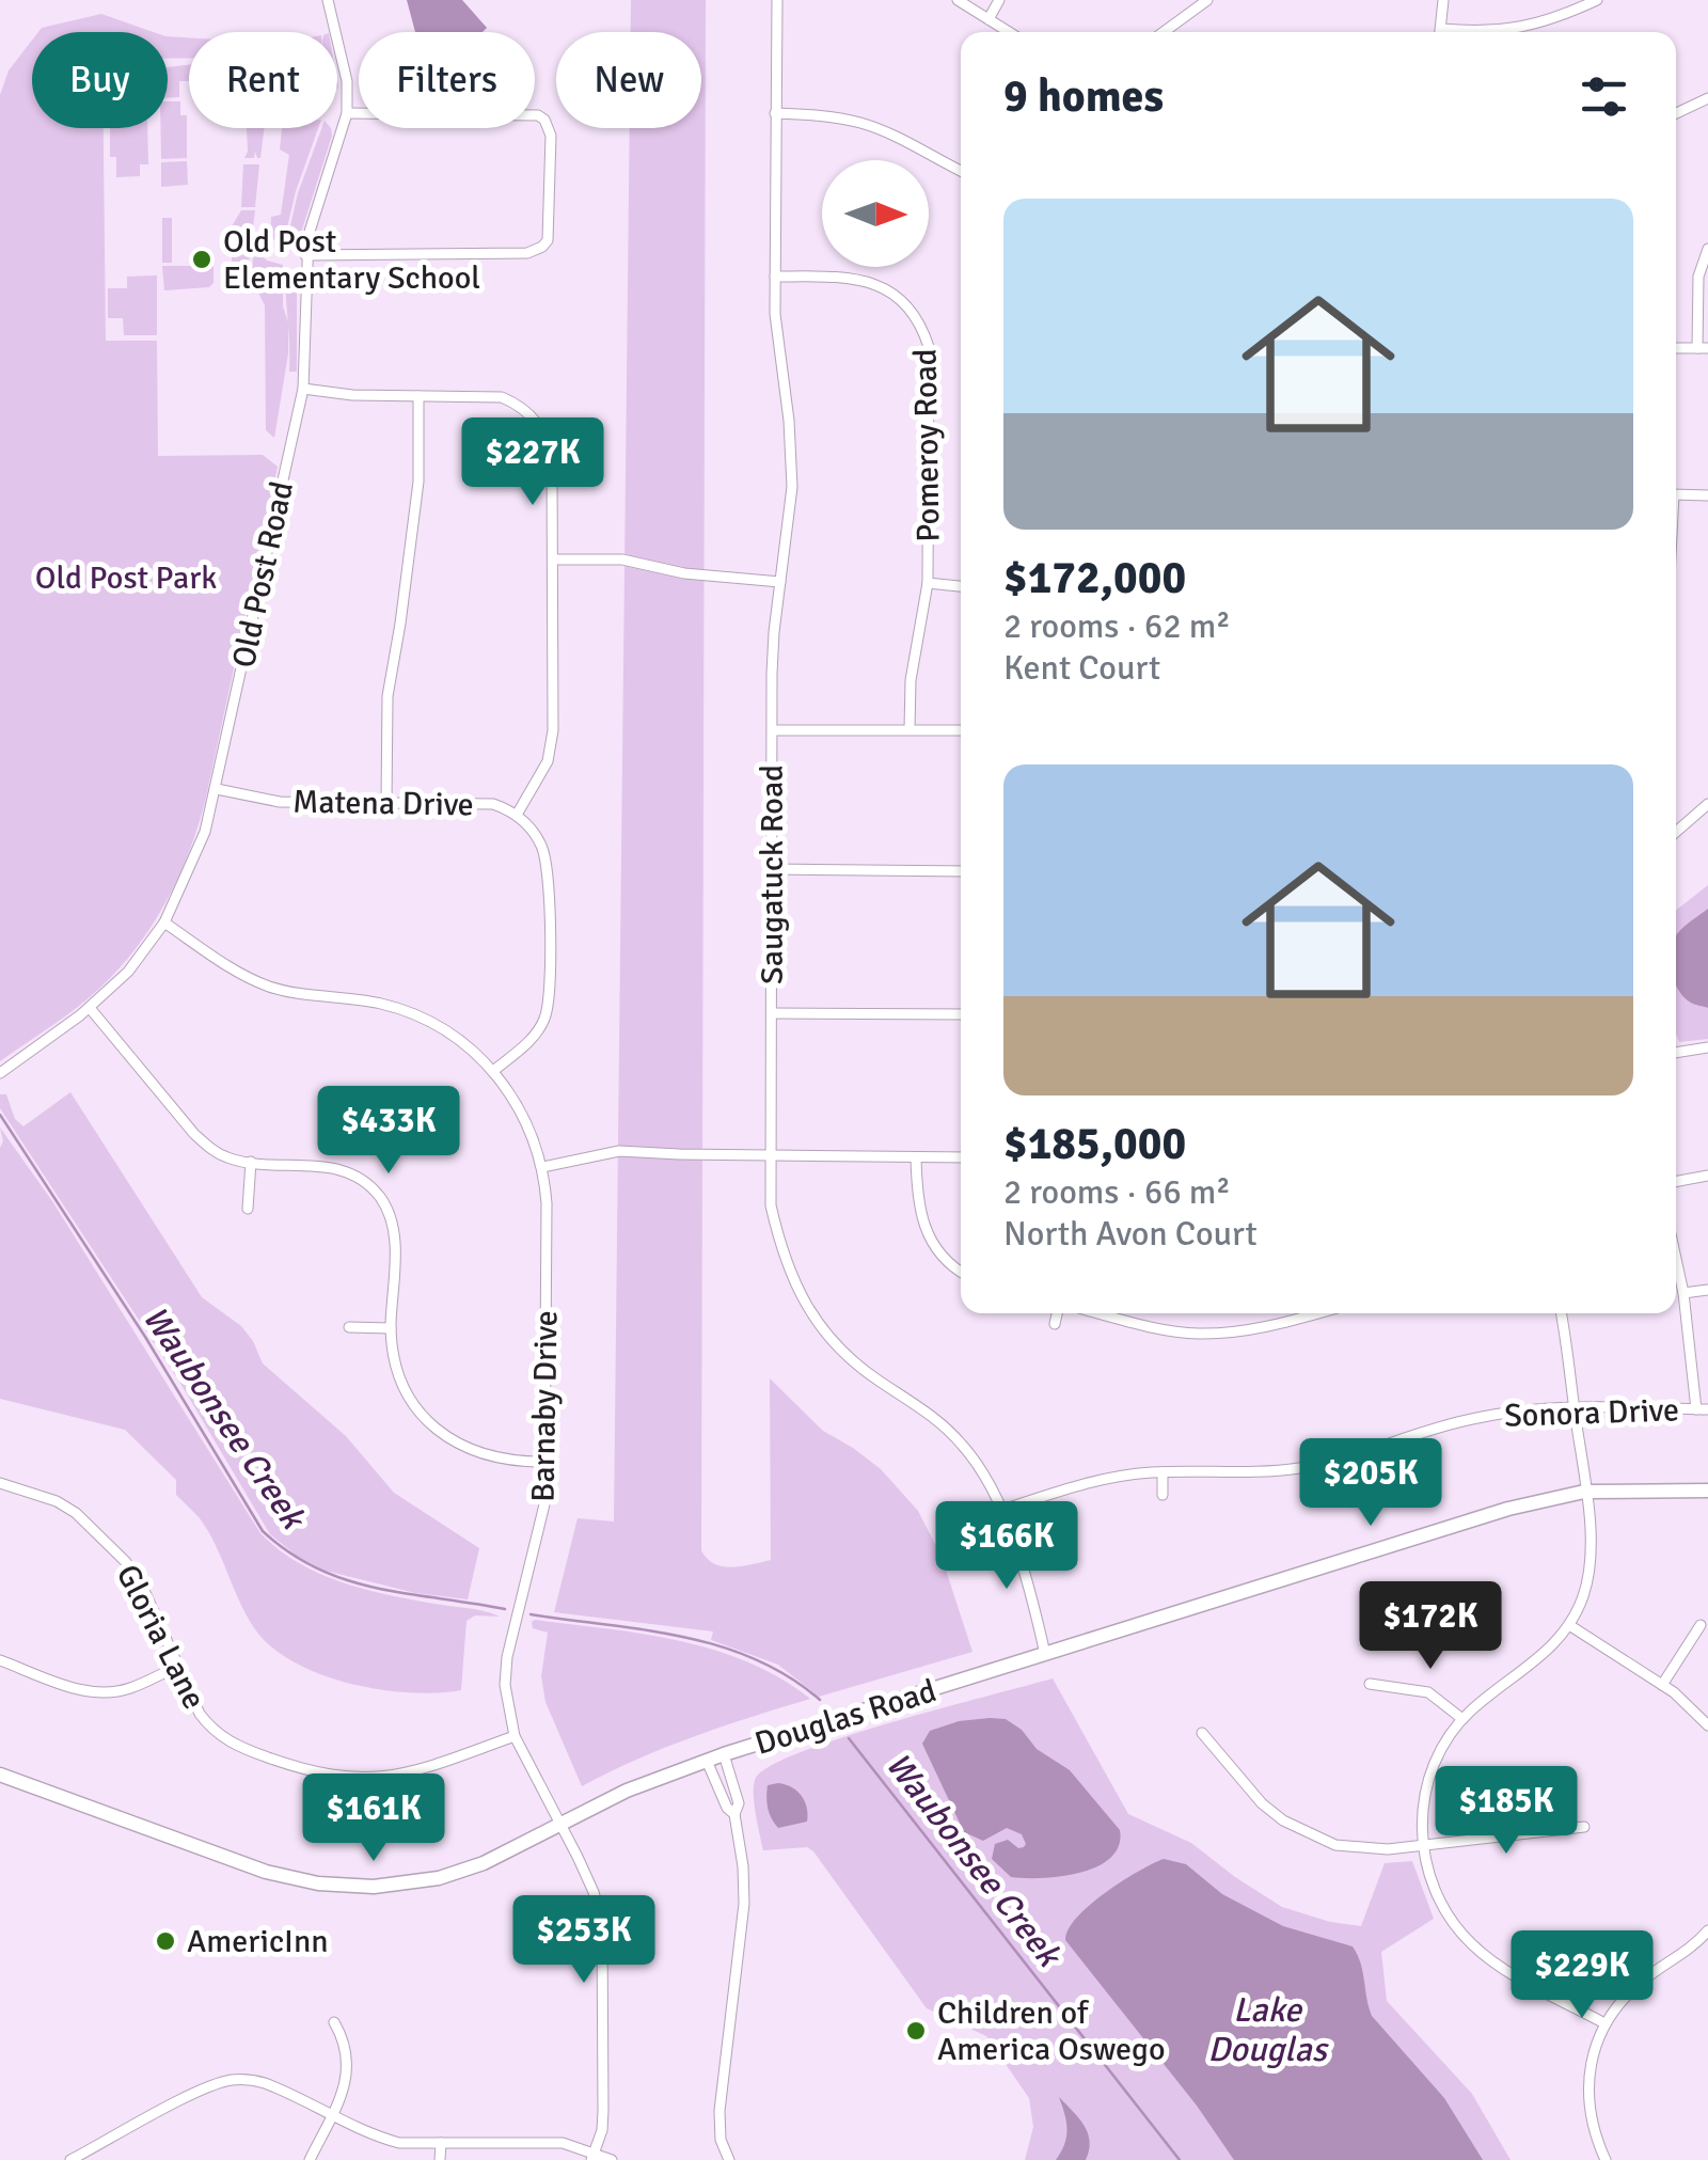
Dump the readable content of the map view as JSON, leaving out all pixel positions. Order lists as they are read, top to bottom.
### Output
{
  "streets": {
    "street": [
      "Pomeroy Road",
      "Old Post Road",
      "Matena Drive",
      "Saugatuck Road",
      "Barnaby Drive",
      "Sonora Drive",
      "Gloria Lane",
      "Douglas Road"
    ]
  },
  "crossings": [
    ["Pomeroy Road", "Saugatuck Road"],
    ["Old Post Road", "Matena Drive"],
    ["Old Post Road", "Barnaby Drive"],
    ["Matena Drive", "Barnaby Drive"],
    ["Saugatuck Road", "Sonora Drive"],
    ["Saugatuck Road", "Douglas Road"],
    ["Barnaby Drive", "Gloria Lane"],
    ["Barnaby Drive", "Douglas Road"]
  ],
  "water": ["Waubonsee Creek", "Lake Douglas"],
  "parks": ["Old Post Park"],
  "places": ["Old Post Elementary School", "AmericInn", "Children of America Oswego"],
  "north": "right",
  "page": {
    "chip": [
      "Buy",
      "Rent",
      "Filters",
      "New"
    ],
    "heading": "9 homes",
    "list": [
      {
        "name": "$172,000",
        "note": "2 rooms · 62 m² · Kent Court"
      },
      {
        "name": "$185,000",
        "note": "2 rooms · 66 m² · North Avon Court"
      }
    ],
    "price": [
      "$227K",
      "$433K",
      "$205K",
      "$166K",
      "$172K",
      "$185K",
      "$161K",
      "$253K",
      "$229K"
    ]
  }
}
